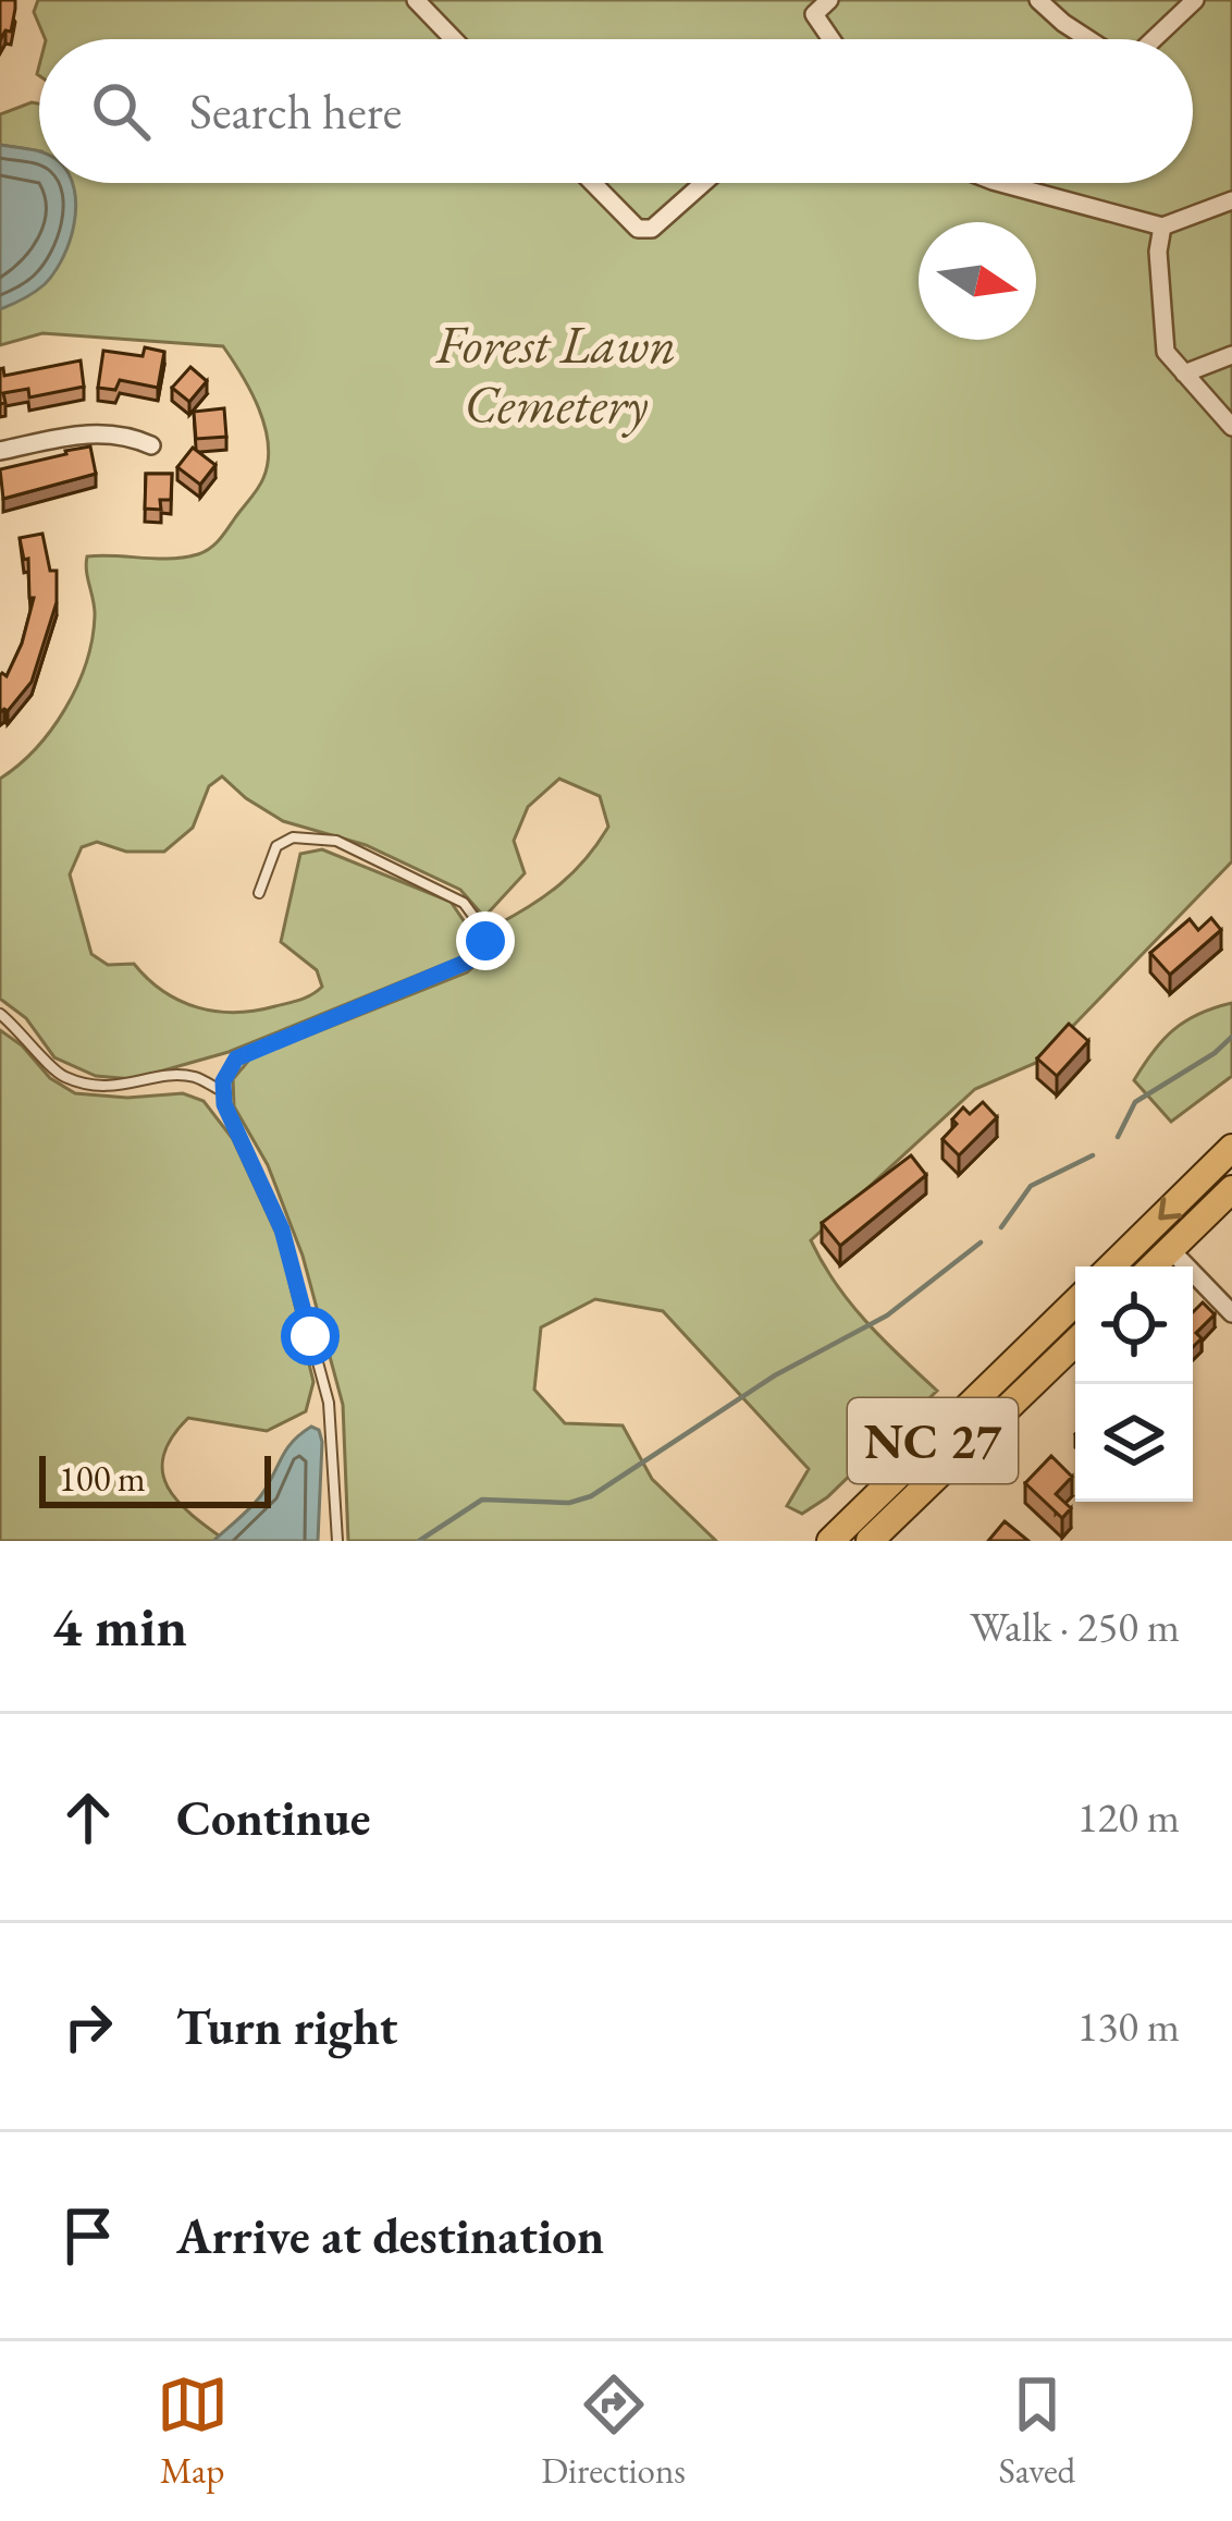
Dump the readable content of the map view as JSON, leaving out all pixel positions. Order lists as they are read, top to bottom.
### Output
{
  "streets": {
    "main road": ["NC 27"]
  },
  "parks": ["Forest Lawn Cemetery"],
  "scale_bar": "100 m",
  "north": "right",
  "page": {
    "search": "Search here",
    "scale": "100 m",
    "heading": ["4 min", "Walk · 250 m"],
    "list": [
      ["Continue", "120 m"],
      ["Turn right", "130 m"],
      "Arrive at destination"
    ],
    "nav": ["Map", "Directions", "Saved"]
  }
}
